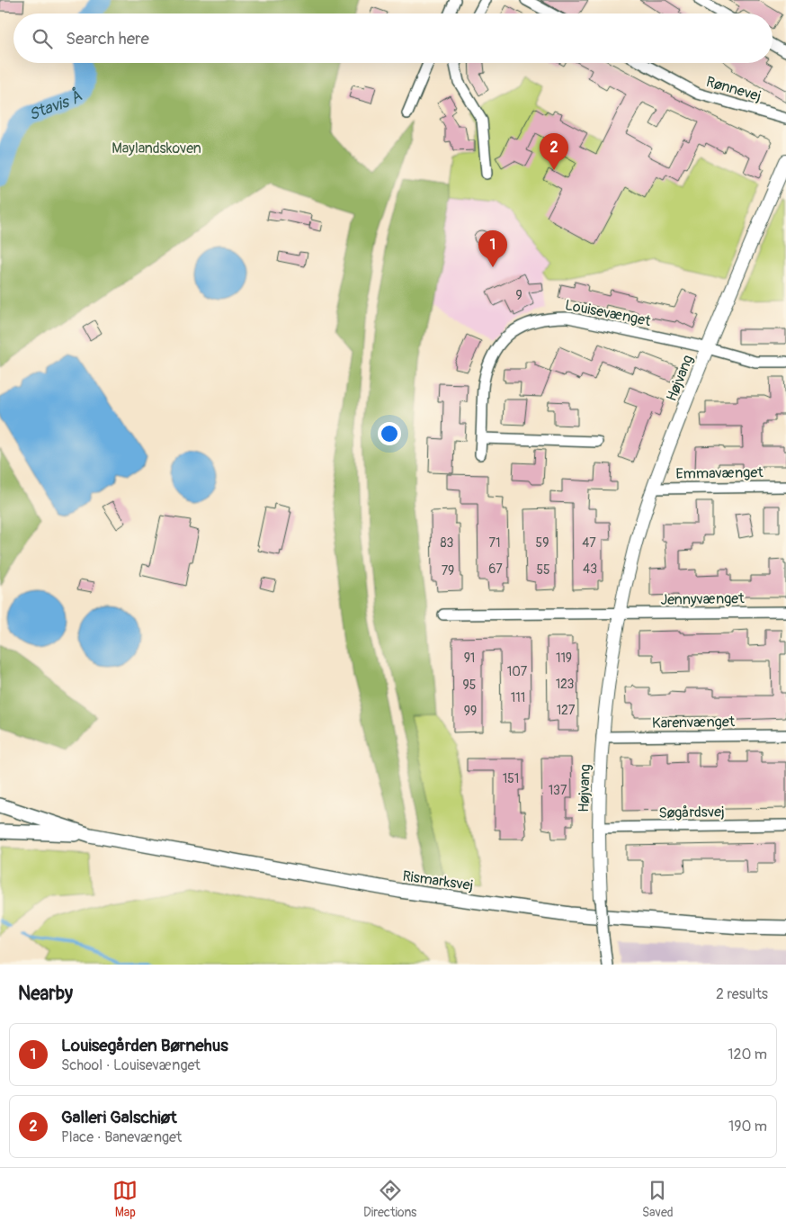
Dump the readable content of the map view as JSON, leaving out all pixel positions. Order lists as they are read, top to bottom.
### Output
{
  "streets": {
    "main road": ["Rismarksvej"],
    "street": [
      "Rønnevej",
      "Louisevænget",
      "Højvang",
      "Emmavænget",
      "Jennyvænget",
      "Karenvænget",
      "Søgårdsvej"
    ]
  },
  "crossings": [
    ["Louisevænget", "Højvang"],
    ["Højvang", "Emmavænget"],
    ["Højvang", "Jennyvænget"],
    ["Højvang", "Karenvænget"],
    ["Højvang", "Søgårdsvej"]
  ],
  "water": ["Stavis Å"],
  "parks": ["Maylandskoven"],
  "house_numbers": [
    "9",
    "83",
    "71",
    "59",
    "47",
    "67",
    "43",
    "55",
    "79",
    "91",
    "119",
    "107",
    "123",
    "95",
    "111",
    "127",
    "99",
    "151",
    "137"
  ],
  "page": {
    "search": "Search here",
    "pins": ["2", "1"],
    "heading": ["Nearby", "2 results"],
    "list": [
      {
        "mark": "1",
        "name": "Louisegården Børnehus",
        "note": "School · Louisevænget",
        "value": "120 m"
      },
      {
        "mark": "2",
        "name": "Galleri Galschiøt",
        "note": "Place · Banevænget",
        "value": "190 m"
      }
    ],
    "nav": ["Map", "Directions", "Saved"]
  }
}
